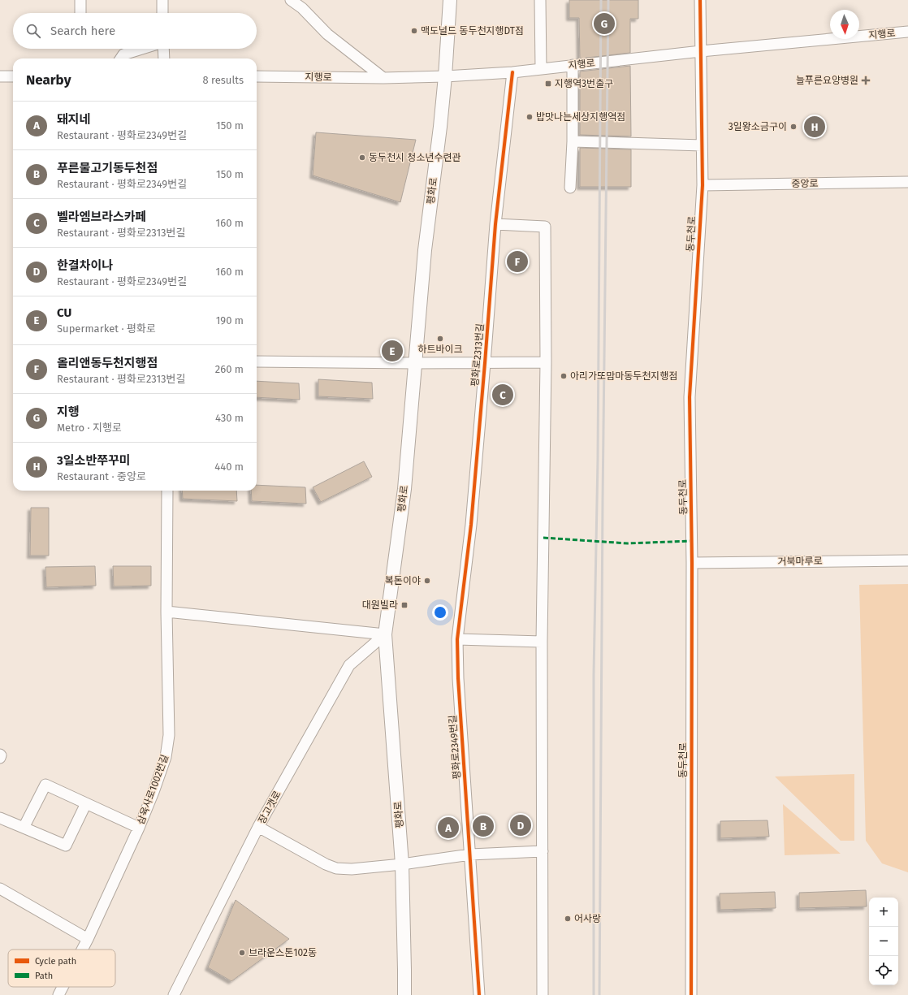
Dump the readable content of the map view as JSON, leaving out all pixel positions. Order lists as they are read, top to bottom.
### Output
{
  "streets": {
    "main road": ["평화로"],
    "street": [
      "지행로",
      "중앙로",
      "동두천로",
      "평화로2313번길",
      "거북마루로",
      "평화로2349번길",
      "삼육사로1002번길",
      "장고갯로"
    ]
  },
  "crossings": [
    ["지행로", "평화로"],
    ["지행로", "동두천로"],
    ["지행로", "평화로2313번길"],
    ["중앙로", "동두천로"],
    ["평화로", "평화로2313번길"],
    ["평화로", "장고갯로"],
    ["동두천로", "거북마루로"],
    ["평화로2313번길", "평화로2349번길"]
  ],
  "places": {
    "other": [
      "맥도널드 동두천지행DT점",
      "밥맛나는세상지행역점",
      "3일왕소금구이",
      "동두천시 청소년수련관",
      "하트바이크",
      "아리가또맘마동두천지행점",
      "복돈이야",
      "어사랑",
      "브라운스톤102동"
    ],
    "health": ["늘푸른요양병원"],
    "transit": ["지행역3번출구", "대원빌라"]
  },
  "legend": ["Cycle path", "Path"],
  "north": "bottom",
  "page": {
    "pins": [
      "G",
      "H",
      "F",
      "E",
      "C",
      "D",
      "B",
      "A"
    ],
    "search": "Search here",
    "heading": ["Nearby", "8 results"],
    "list": [
      {
        "mark": "A",
        "name": "돼지네",
        "note": "Restaurant · 평화로2349번길",
        "value": "150 m"
      },
      {
        "mark": "B",
        "name": "푸른물고기동두천점",
        "note": "Restaurant · 평화로2349번길",
        "value": "150 m"
      },
      {
        "mark": "C",
        "name": "벨라엠브라스카페",
        "note": "Restaurant · 평화로2313번길",
        "value": "160 m"
      },
      {
        "mark": "D",
        "name": "한결차이나",
        "note": "Restaurant · 평화로2349번길",
        "value": "160 m"
      },
      {
        "mark": "E",
        "name": "CU",
        "note": "Supermarket · 평화로",
        "value": "190 m"
      },
      {
        "mark": "F",
        "name": "올리앤동두천지행점",
        "note": "Restaurant · 평화로2313번길",
        "value": "260 m"
      },
      {
        "mark": "G",
        "name": "지행",
        "note": "Metro · 지행로",
        "value": "430 m"
      },
      {
        "mark": "H",
        "name": "3일소반쭈꾸미",
        "note": "Restaurant · 중앙로",
        "value": "440 m"
      }
    ],
    "map_buttons": ["+", "−"]
  }
}
